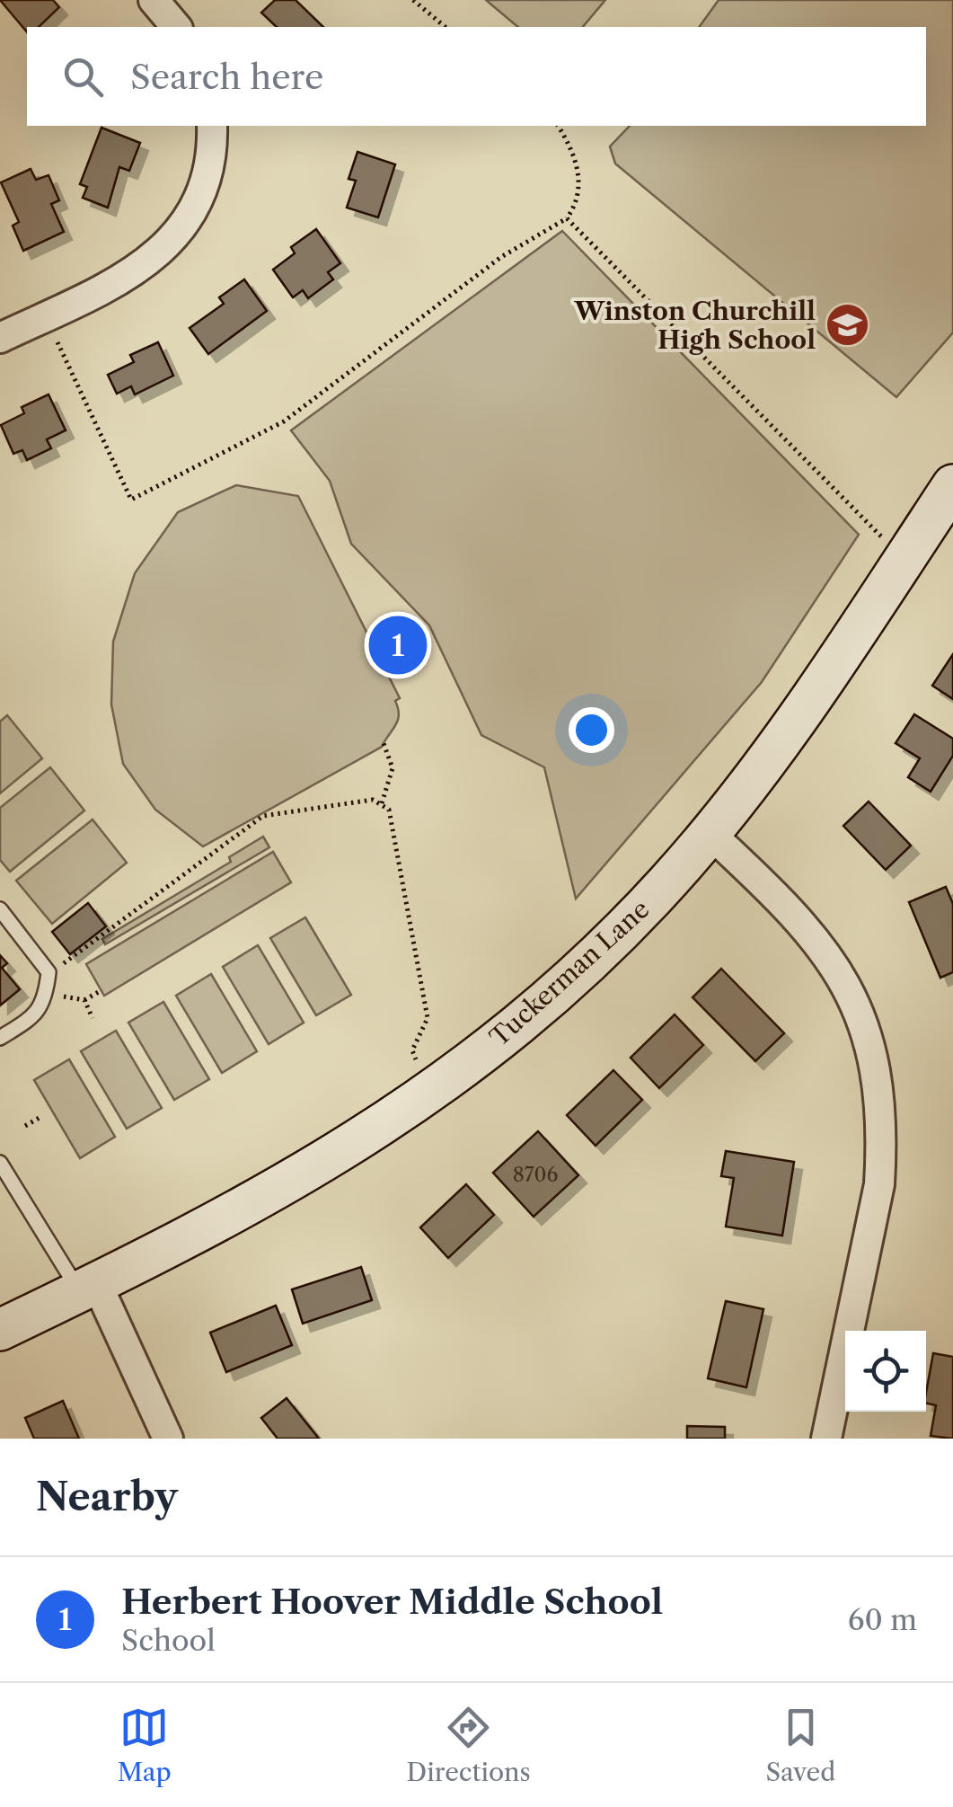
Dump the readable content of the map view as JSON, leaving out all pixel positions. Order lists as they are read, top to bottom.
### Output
{
  "streets": {
    "main road": ["Tuckerman Lane"]
  },
  "places": {
    "school or university": ["Winston Churchill High School"]
  },
  "house_numbers": ["8706"],
  "page": {
    "search": "Search here",
    "pins": "1",
    "heading": "Nearby",
    "list": [
      {
        "mark": "1",
        "name": "Herbert Hoover Middle School",
        "note": "School",
        "value": "60 m"
      }
    ],
    "nav": ["Map", "Directions", "Saved"]
  }
}
